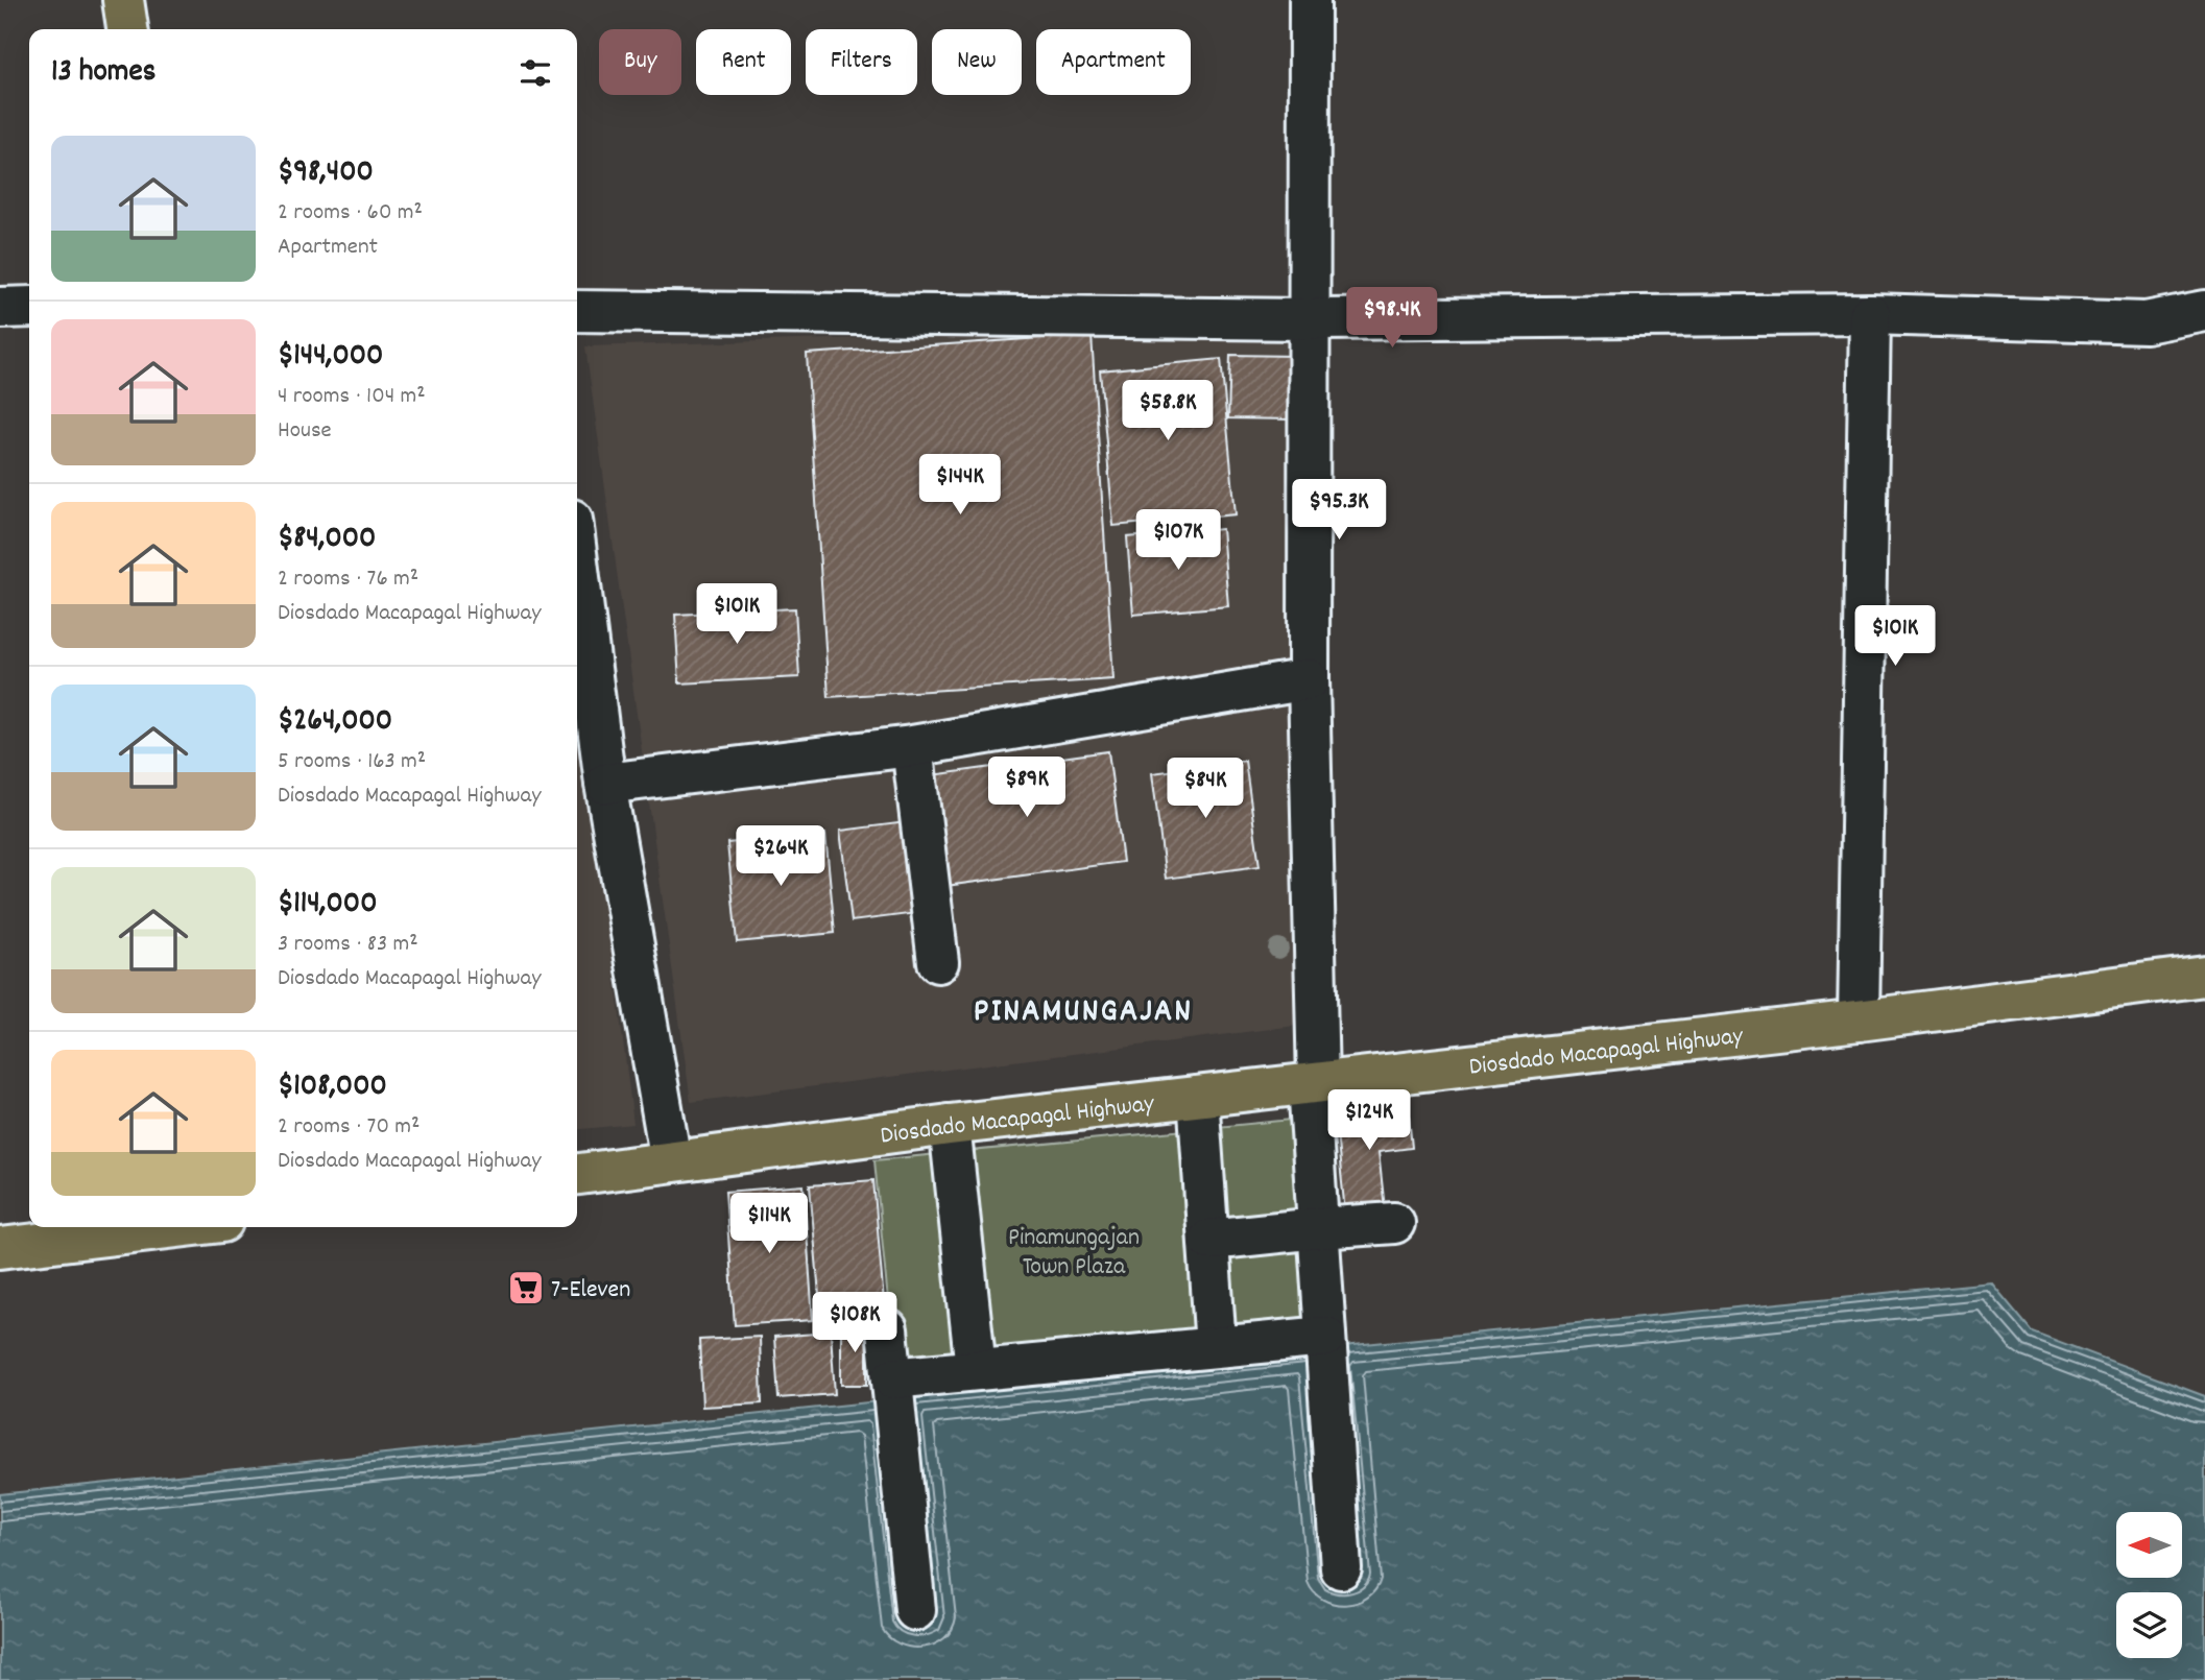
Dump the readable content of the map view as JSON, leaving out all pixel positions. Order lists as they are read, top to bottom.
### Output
{
  "streets": {
    "main road": ["Diosdado Macapagal Highway"]
  },
  "districts": ["PINAMUNGAJAN"],
  "parks": ["Pinamungajan Town Plaza"],
  "places": {
    "supermarket": ["7-Eleven"]
  },
  "north": "left",
  "page": {
    "chip": [
      "Buy",
      "Rent",
      "Filters",
      "New",
      "Apartment"
    ],
    "heading": "13 homes",
    "list": [
      {
        "name": "$98,400",
        "note": "2 rooms · 60 m² · Apartment"
      },
      {
        "name": "$144,000",
        "note": "4 rooms · 104 m² · House"
      },
      {
        "name": "$84,000",
        "note": "2 rooms · 76 m² · Diosdado Macapagal Highway"
      },
      {
        "name": "$264,000",
        "note": "5 rooms · 163 m² · Diosdado Macapagal Highway"
      },
      {
        "name": "$114,000",
        "note": "3 rooms · 83 m² · Diosdado Macapagal Highway"
      },
      {
        "name": "$108,000",
        "note": "2 rooms · 70 m² · Diosdado Macapagal Highway"
      }
    ],
    "price": [
      "$98.4K",
      "$58.8K",
      "$144K",
      "$95.3K",
      "$107K",
      "$101K",
      "$101K",
      "$89K",
      "$84K",
      "$264K",
      "$124K",
      "$114K",
      "$108K"
    ]
  }
}
